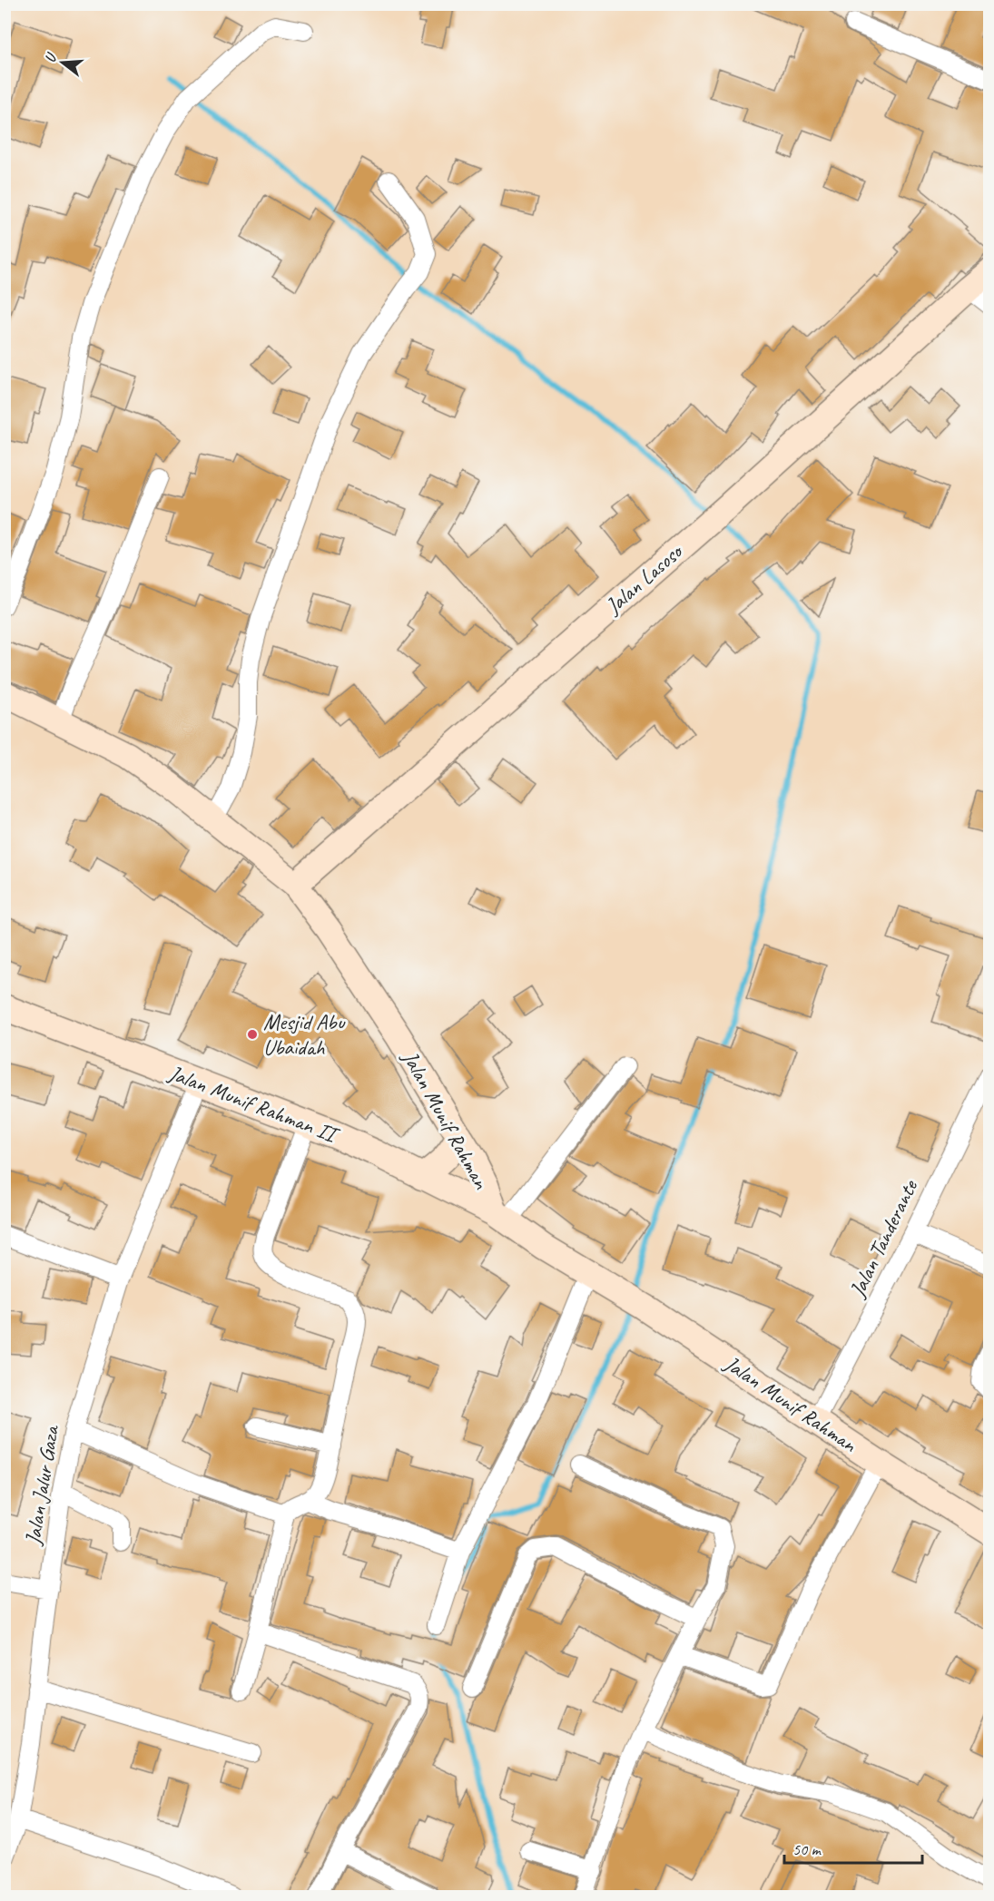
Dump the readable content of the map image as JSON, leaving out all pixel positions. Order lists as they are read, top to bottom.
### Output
{
  "streets": {
    "street": [
      "Jalan Lasoso",
      "Jalan Munif Rahman II",
      "Jalan Munif Rahman",
      "Jalan Tanderante",
      "Jalan Jalur Gaza"
    ]
  },
  "crossings": [
    ["Jalan Lasoso", "Jalan Munif Rahman"],
    ["Jalan Munif Rahman II", "Jalan Munif Rahman"],
    ["Jalan Munif Rahman II", "Jalan Jalur Gaza"],
    ["Jalan Munif Rahman", "Jalan Tanderante"]
  ],
  "places": ["Mesjid Abu Ubaidah"],
  "scale_bar": "50 m",
  "north": "left"
}
